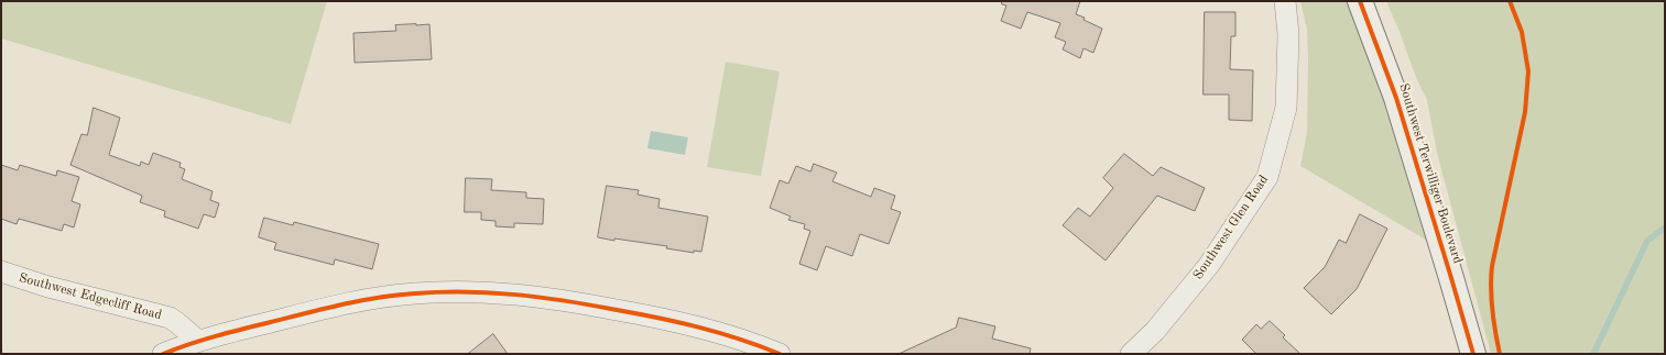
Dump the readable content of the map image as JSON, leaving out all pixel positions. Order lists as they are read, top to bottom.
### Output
{
  "streets": {
    "main road": ["Southwest Terwilliger Boulevard"],
    "street": ["Southwest Glen Road", "Southwest Edgecliff Road"]
  }
}
